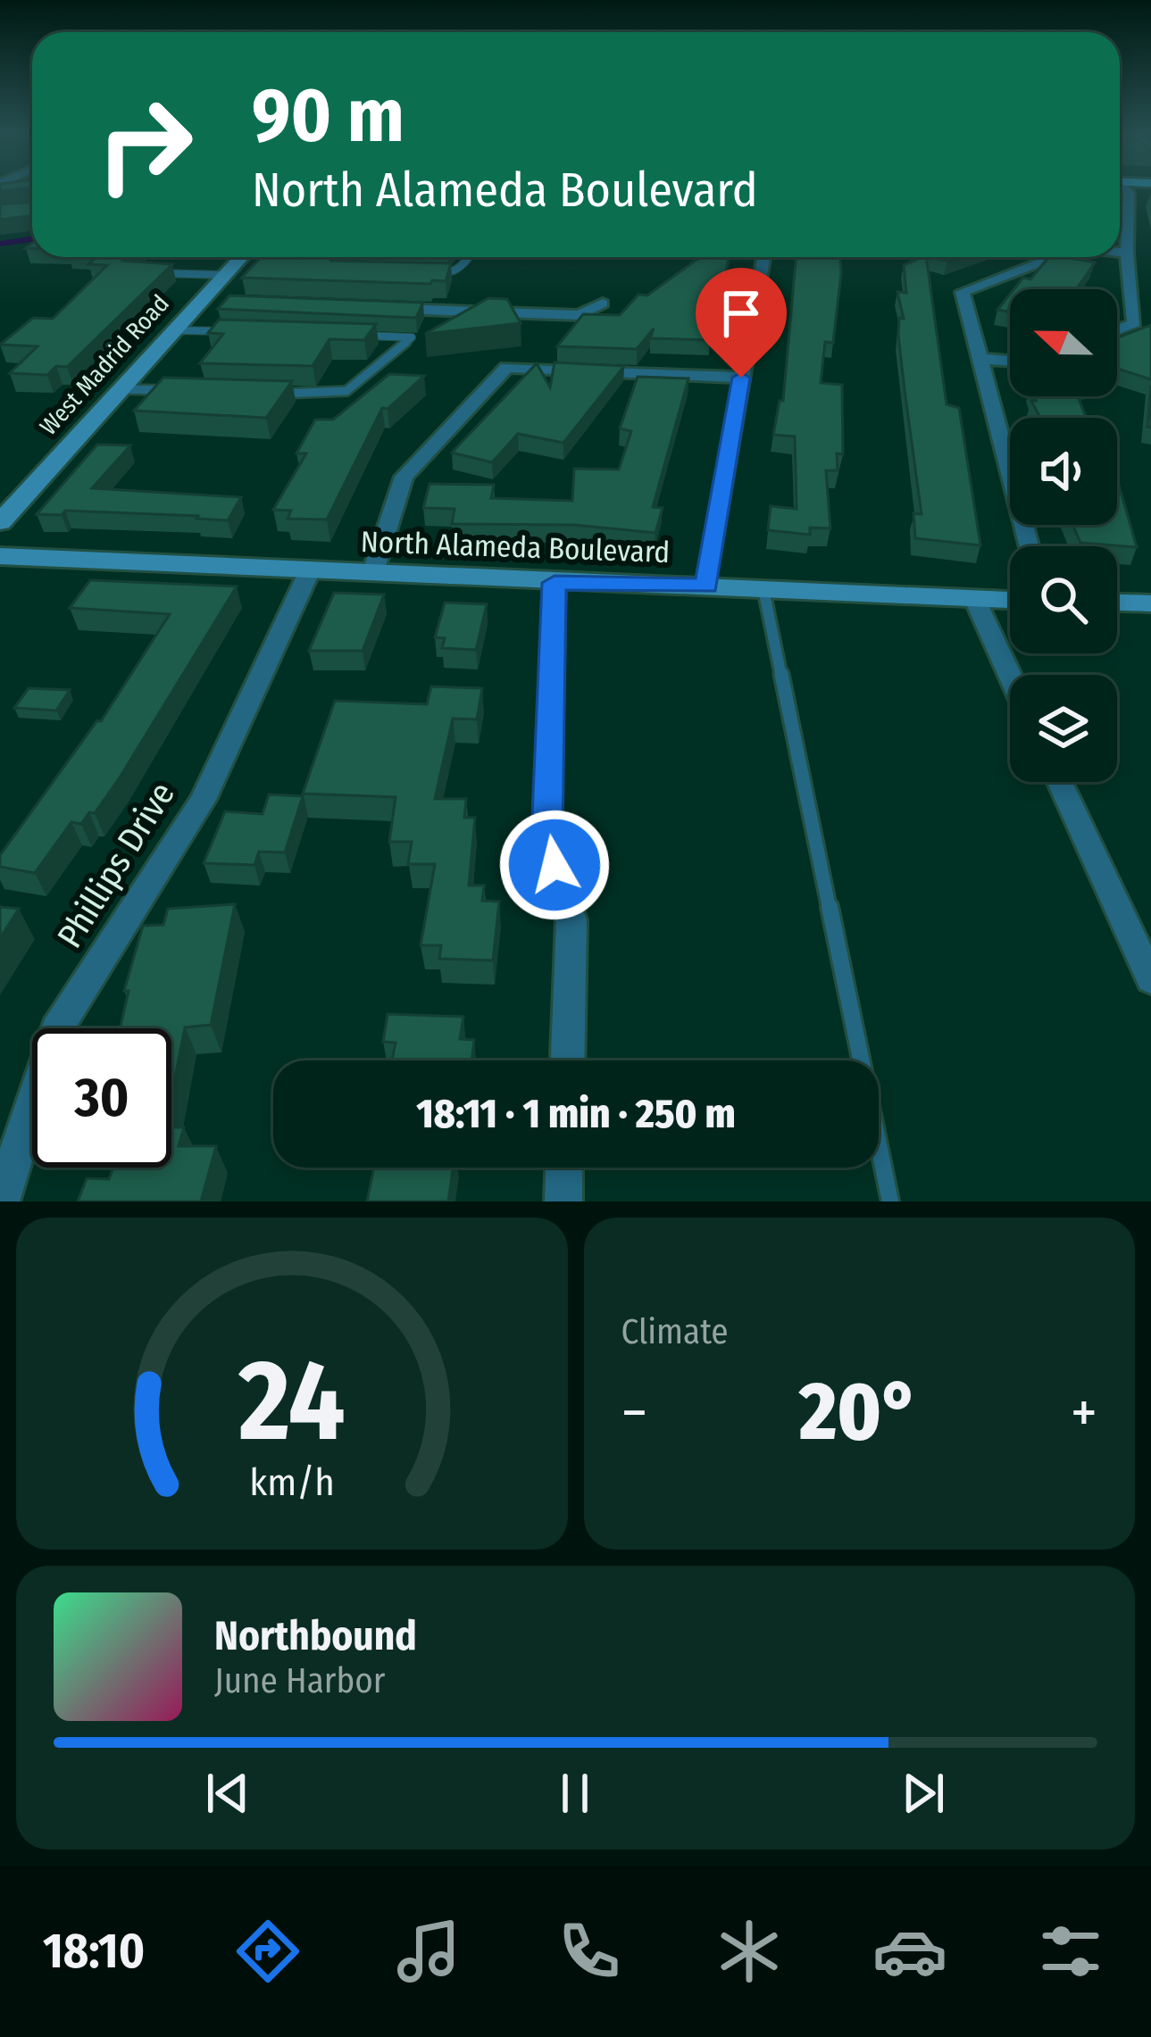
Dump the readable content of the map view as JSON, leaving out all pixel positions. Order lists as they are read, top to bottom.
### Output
{
  "streets": {
    "street": ["West Madrid Road", "North Alameda Boulevard", "Phillips Drive"]
  },
  "crossings": [
    ["North Alameda Boulevard", "Phillips Drive"]
  ],
  "north": "left",
  "page": {
    "turn": ["90 m", "North Alameda Boulevard"],
    "limit": "30",
    "trip": "18:11 · 1 min · 250 m",
    "tile": "Climate",
    "heat": ["−", "20°", "+"],
    "song": ["Northbound", "June Harbor"],
    "tabs": "18:10",
    "gauge": ["24", "km/h"]
  }
}
